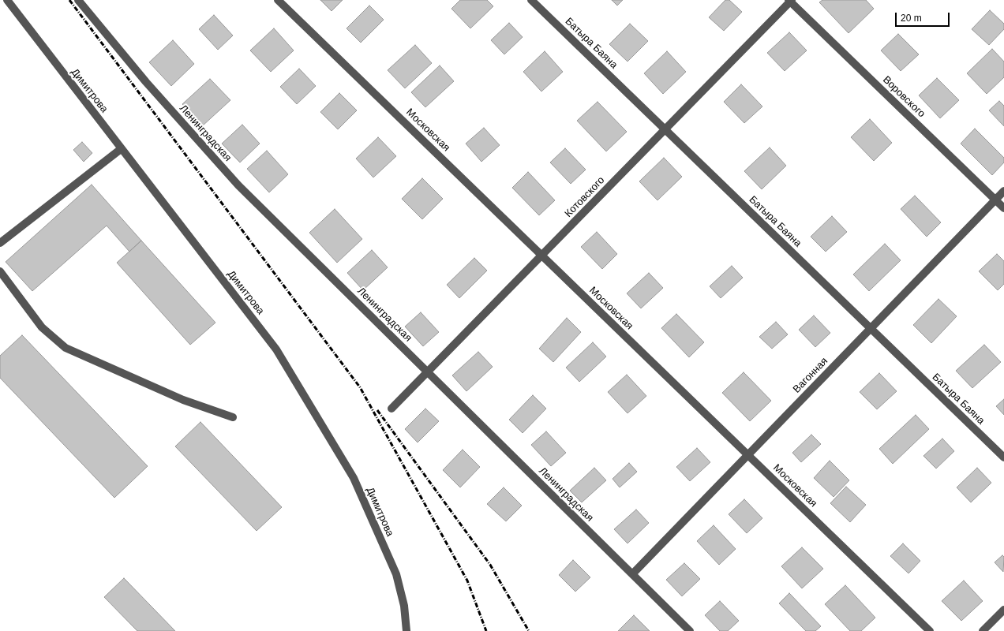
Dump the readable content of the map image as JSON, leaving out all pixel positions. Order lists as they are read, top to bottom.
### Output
{
  "streets": {
    "street": [
      "Батыра Баяна",
      "Димитрова",
      "Воровского",
      "Московская",
      "Ленинградская",
      "Котовского",
      "Вагонная"
    ]
  },
  "crossings": [
    ["Батыра Баяна", "Котовского"],
    ["Батыра Баяна", "Вагонная"],
    ["Воровского", "Котовского"],
    ["Воровского", "Вагонная"],
    ["Московская", "Котовского"],
    ["Московская", "Вагонная"],
    ["Ленинградская", "Котовского"],
    ["Ленинградская", "Вагонная"]
  ],
  "scale_bar": "20 m"
}
